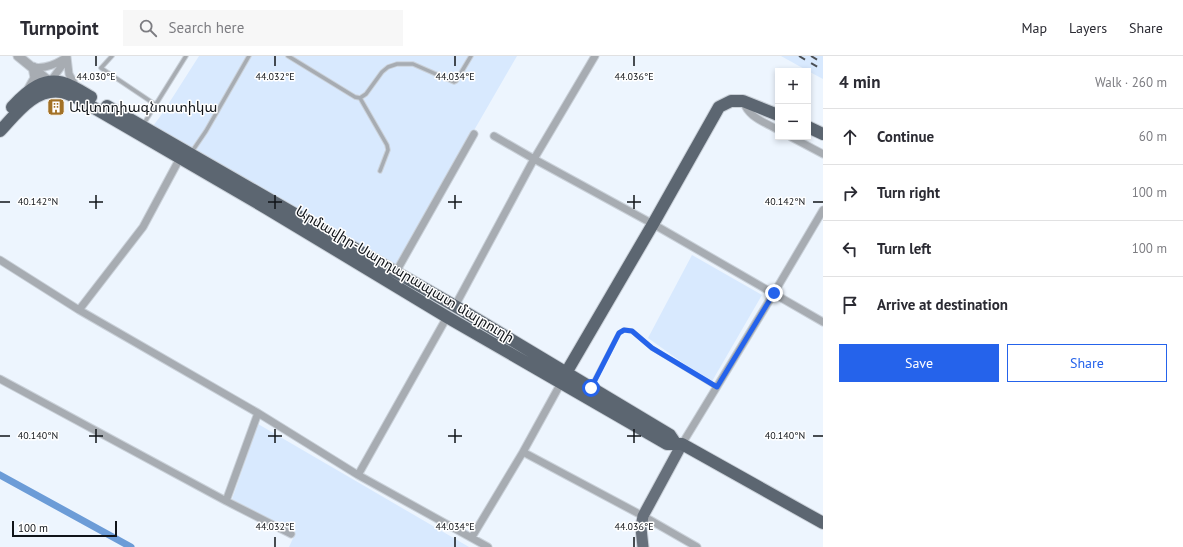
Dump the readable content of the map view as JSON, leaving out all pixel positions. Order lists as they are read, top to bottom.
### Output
{
  "streets": {
    "highway": ["Արմավիր-Սարդարապատ մայրուղի"]
  },
  "places": {
    "building": ["Ավտոդիագնոստիկա"]
  },
  "scale_bar": "100 m",
  "page": {
    "header": "Turnpoint",
    "search": "Search here",
    "nav": ["Map", "Layers", "Share"],
    "heading": ["4 min", "Walk · 260 m"],
    "map_buttons": ["+", "−"],
    "list": [
      ["Continue", "60 m"],
      ["Turn right", "100 m"],
      ["Turn left", "100 m"],
      "Arrive at destination"
    ],
    "buttons": ["Save", "Share"],
    "scale": "100 m"
  },
  "coordinates": [
    "44.030°E",
    "44.032°E",
    "44.034°E",
    "44.036°E",
    "40.142°N",
    "40.140°N"
  ]
}
